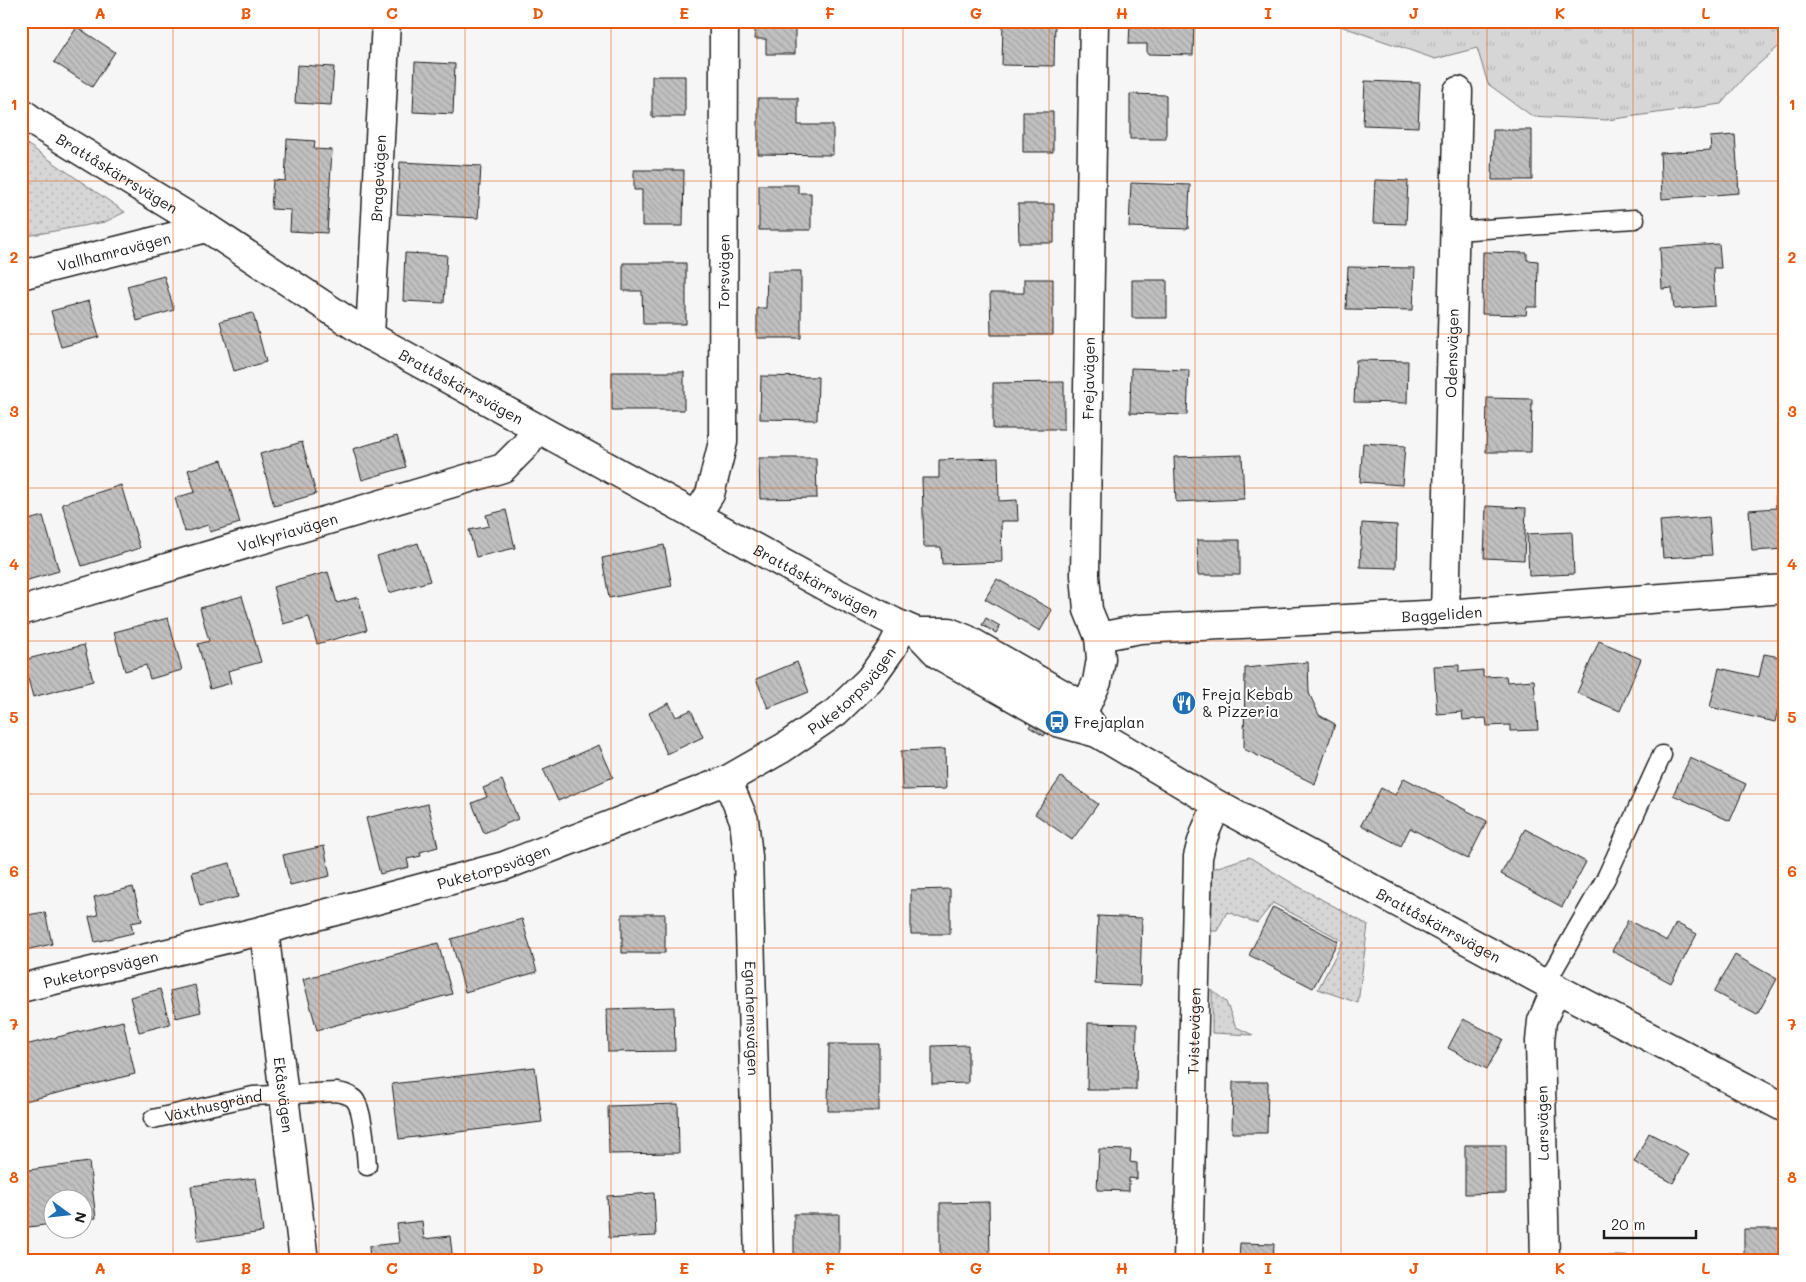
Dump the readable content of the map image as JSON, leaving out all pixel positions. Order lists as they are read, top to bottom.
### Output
{
  "streets": {
    "street": [
      "Brattåskärrsvägen",
      "Bragevägen",
      "Vallhamravägen",
      "Torsvägen",
      "Odensvägen",
      "Frejavägen",
      "Valkyriavägen",
      "Baggeliden",
      "Puketorpsvägen",
      "Egnahemsvägen",
      "Tvistevägen",
      "Ekåsvägen",
      "Larsvägen"
    ],
    "lane": ["Växthusgränd"]
  },
  "crossings": [
    ["Brattåskärrsvägen", "Bragevägen"],
    ["Brattåskärrsvägen", "Vallhamravägen"],
    ["Brattåskärrsvägen", "Torsvägen"],
    ["Brattåskärrsvägen", "Frejavägen"],
    ["Brattåskärrsvägen", "Valkyriavägen"],
    ["Brattåskärrsvägen", "Puketorpsvägen"],
    ["Brattåskärrsvägen", "Tvistevägen"],
    ["Brattåskärrsvägen", "Larsvägen"],
    ["Odensvägen", "Baggeliden"],
    ["Frejavägen", "Baggeliden"],
    ["Puketorpsvägen", "Egnahemsvägen"],
    ["Puketorpsvägen", "Ekåsvägen"],
    ["Ekåsvägen", "Växthusgränd"]
  ],
  "places": {
    "restaurant": ["Freja Kebab & Pizzeria"],
    "bus stop": ["Frejaplan"]
  },
  "scale_bar": "20 m",
  "north": "right",
  "grid": {
    "columns": [
      "A",
      "B",
      "C",
      "D",
      "E",
      "F",
      "G",
      "H",
      "I",
      "J",
      "K",
      "L"
    ],
    "rows": [
      "1",
      "2",
      "3",
      "4",
      "5",
      "6",
      "7",
      "8"
    ]
  }
}
